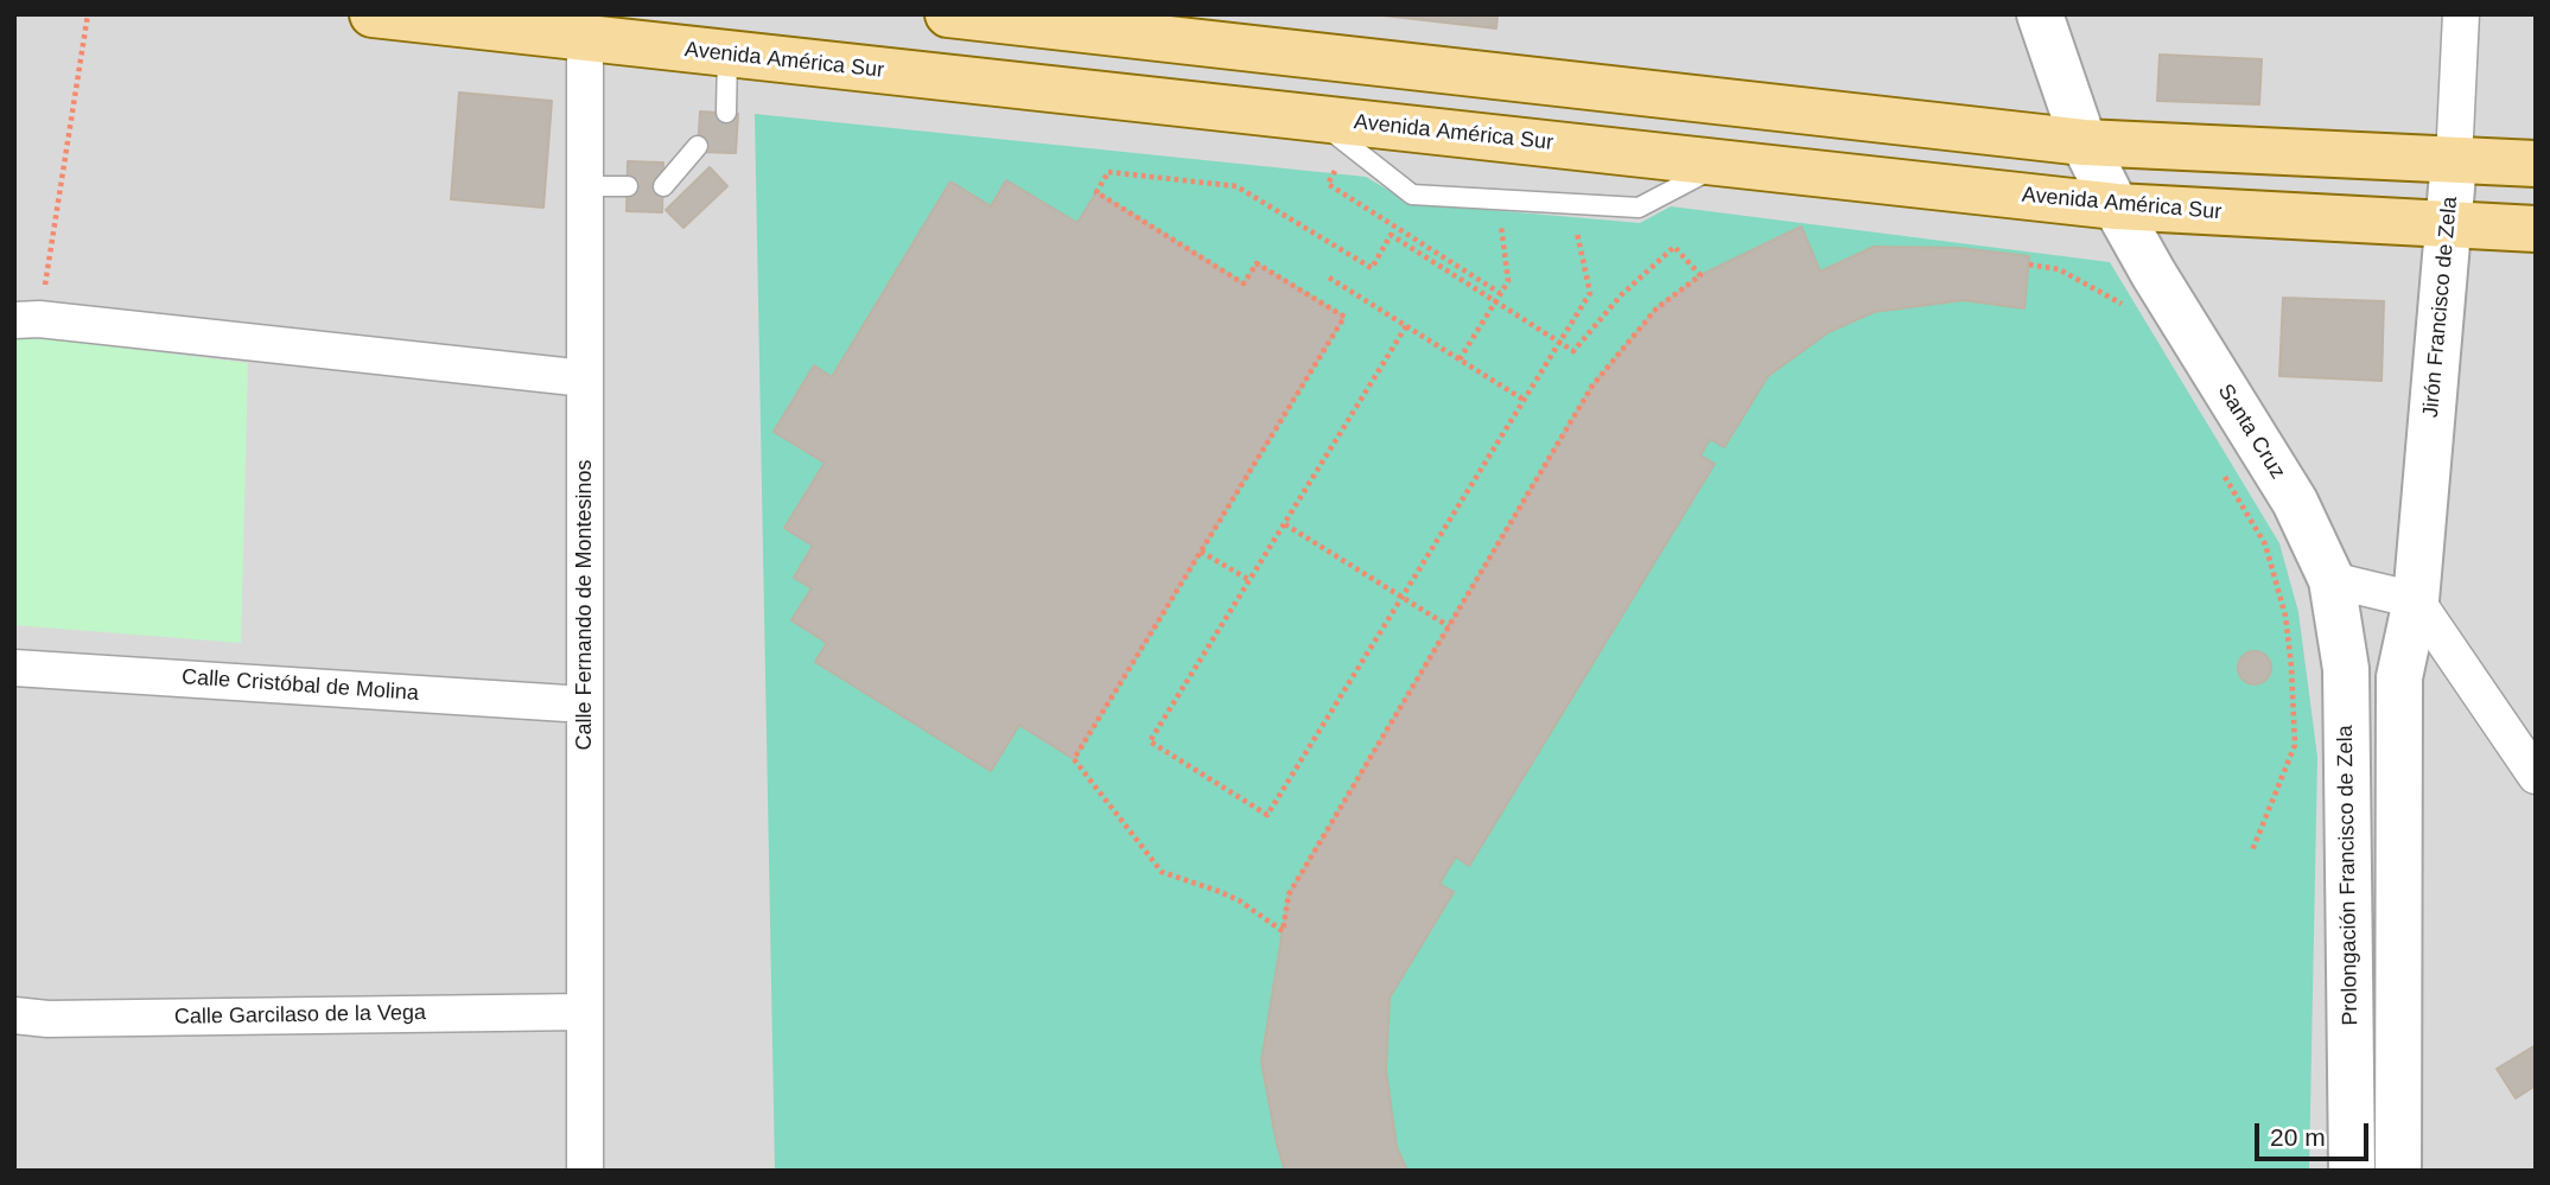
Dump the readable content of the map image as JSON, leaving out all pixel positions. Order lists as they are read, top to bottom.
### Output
{
  "streets": {
    "main road": ["Avenida América Sur"],
    "street": [
      "Jirón Francisco de Zela",
      "Santa Cruz",
      "Calle Fernando de Montesinos",
      "Calle Cristóbal de Molina",
      "Prolongación Francisco de Zela",
      "Calle Garcilaso de la Vega"
    ]
  },
  "crossings": [
    ["Avenida América Sur", "Jirón Francisco de Zela"],
    ["Avenida América Sur", "Santa Cruz"],
    ["Avenida América Sur", "Calle Fernando de Montesinos"],
    ["Santa Cruz", "Prolongación Francisco de Zela"],
    ["Calle Fernando de Montesinos", "Calle Cristóbal de Molina"],
    ["Calle Fernando de Montesinos", "Calle Garcilaso de la Vega"]
  ],
  "scale_bar": "20 m"
}
